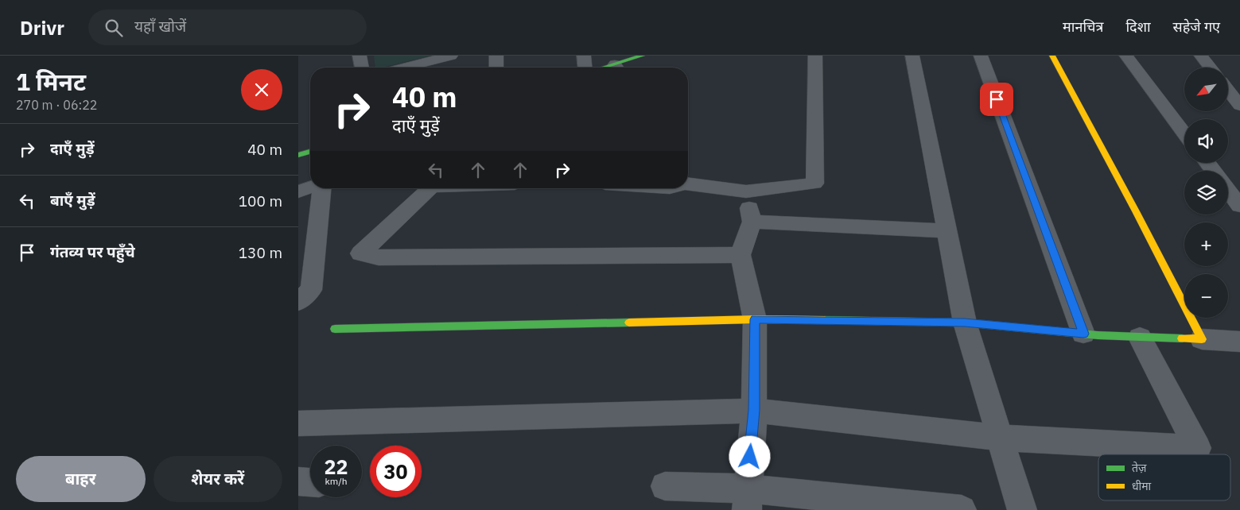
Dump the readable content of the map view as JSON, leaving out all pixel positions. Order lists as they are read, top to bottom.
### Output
{
  "legend": ["तेज़", "धीमा"],
  "north": "bottom left",
  "page": {
    "header": "Drivr",
    "search": "यहाँ खोजें",
    "nav": ["मानचित्र", "दिशा", "सहेजे गए"],
    "heading": ["1 मिनट", "270 m · 06:22"],
    "map_buttons": ["+", "−"],
    "turn": ["40 m", "दाएँ मुड़ें"],
    "list": [
      {
        "name": "दाएँ मुड़ें",
        "value": "40 m"
      },
      {
        "name": "बाएँ मुड़ें",
        "value": "100 m"
      },
      {
        "name": "गंतव्य पर पहुँचे",
        "value": "130 m"
      }
    ],
    "speed": "22 km/h",
    "limit": "30",
    "buttons": ["बाहर", "शेयर करें"]
  }
}
